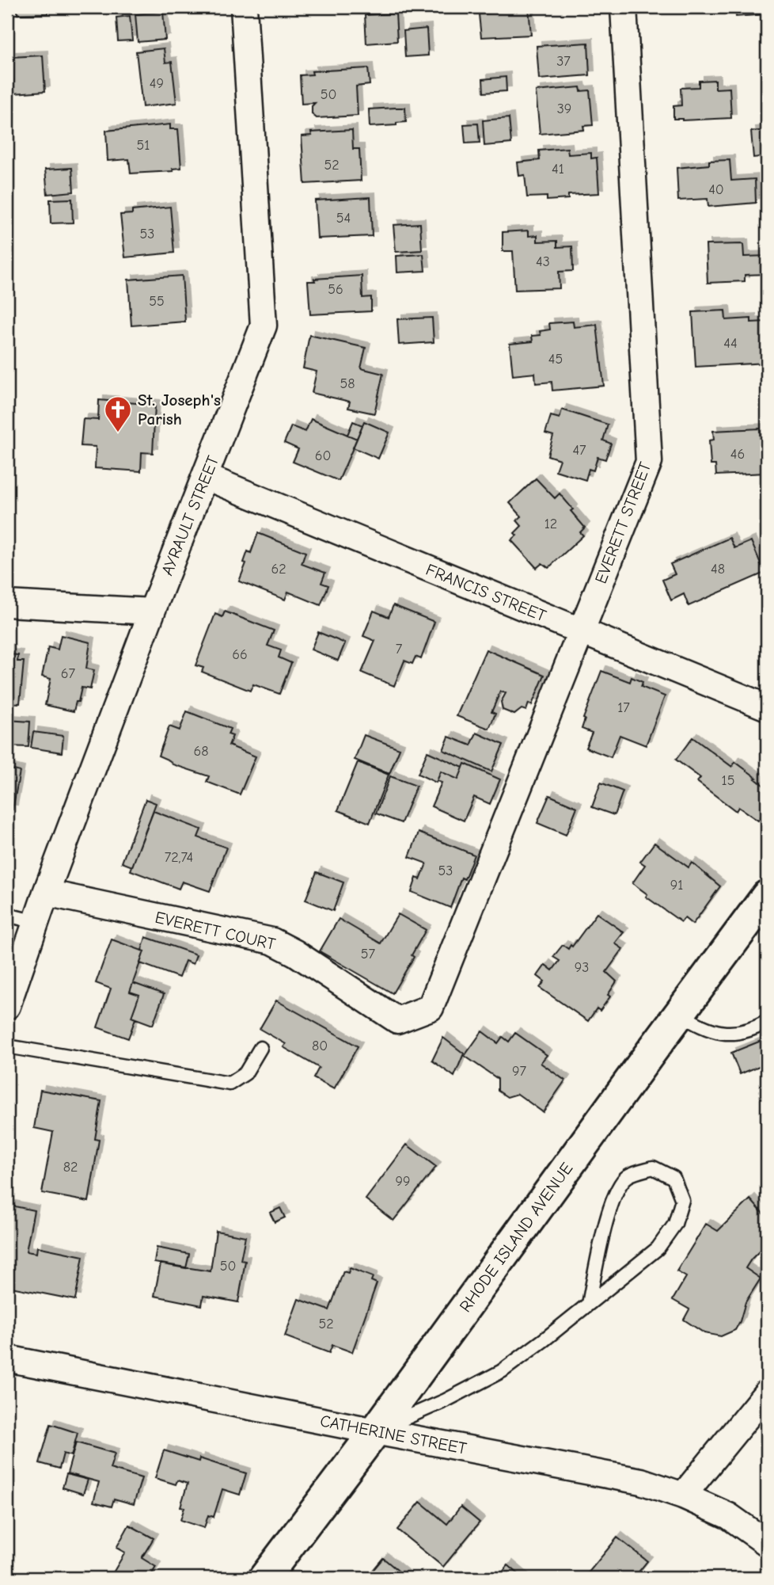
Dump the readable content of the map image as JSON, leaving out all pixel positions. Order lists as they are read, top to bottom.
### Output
{
  "streets": {
    "street": [
      "AYRAULT STREET",
      "EVERETT STREET",
      "FRANCIS STREET",
      "EVERETT COURT",
      "RHODE ISLAND AVENUE",
      "CATHERINE STREET"
    ]
  },
  "crossings": [
    ["AYRAULT STREET", "FRANCIS STREET"],
    ["AYRAULT STREET", "EVERETT COURT"],
    ["EVERETT STREET", "FRANCIS STREET"],
    ["EVERETT STREET", "EVERETT COURT"],
    ["RHODE ISLAND AVENUE", "CATHERINE STREET"]
  ],
  "places": {
    "church": ["St. Joseph's Parish"]
  },
  "house_numbers": [
    "37",
    "49",
    "50",
    "39",
    "51",
    "52",
    "41",
    "40",
    "54",
    "53",
    "43",
    "56",
    "55",
    "44",
    "45",
    "58",
    "47",
    "46",
    "60",
    "12",
    "62",
    "48",
    "7",
    "66",
    "67",
    "17",
    "68",
    "15",
    "72,74",
    "53",
    "91",
    "57",
    "93",
    "80",
    "97",
    "82",
    "99",
    "50",
    "52"
  ]
}
